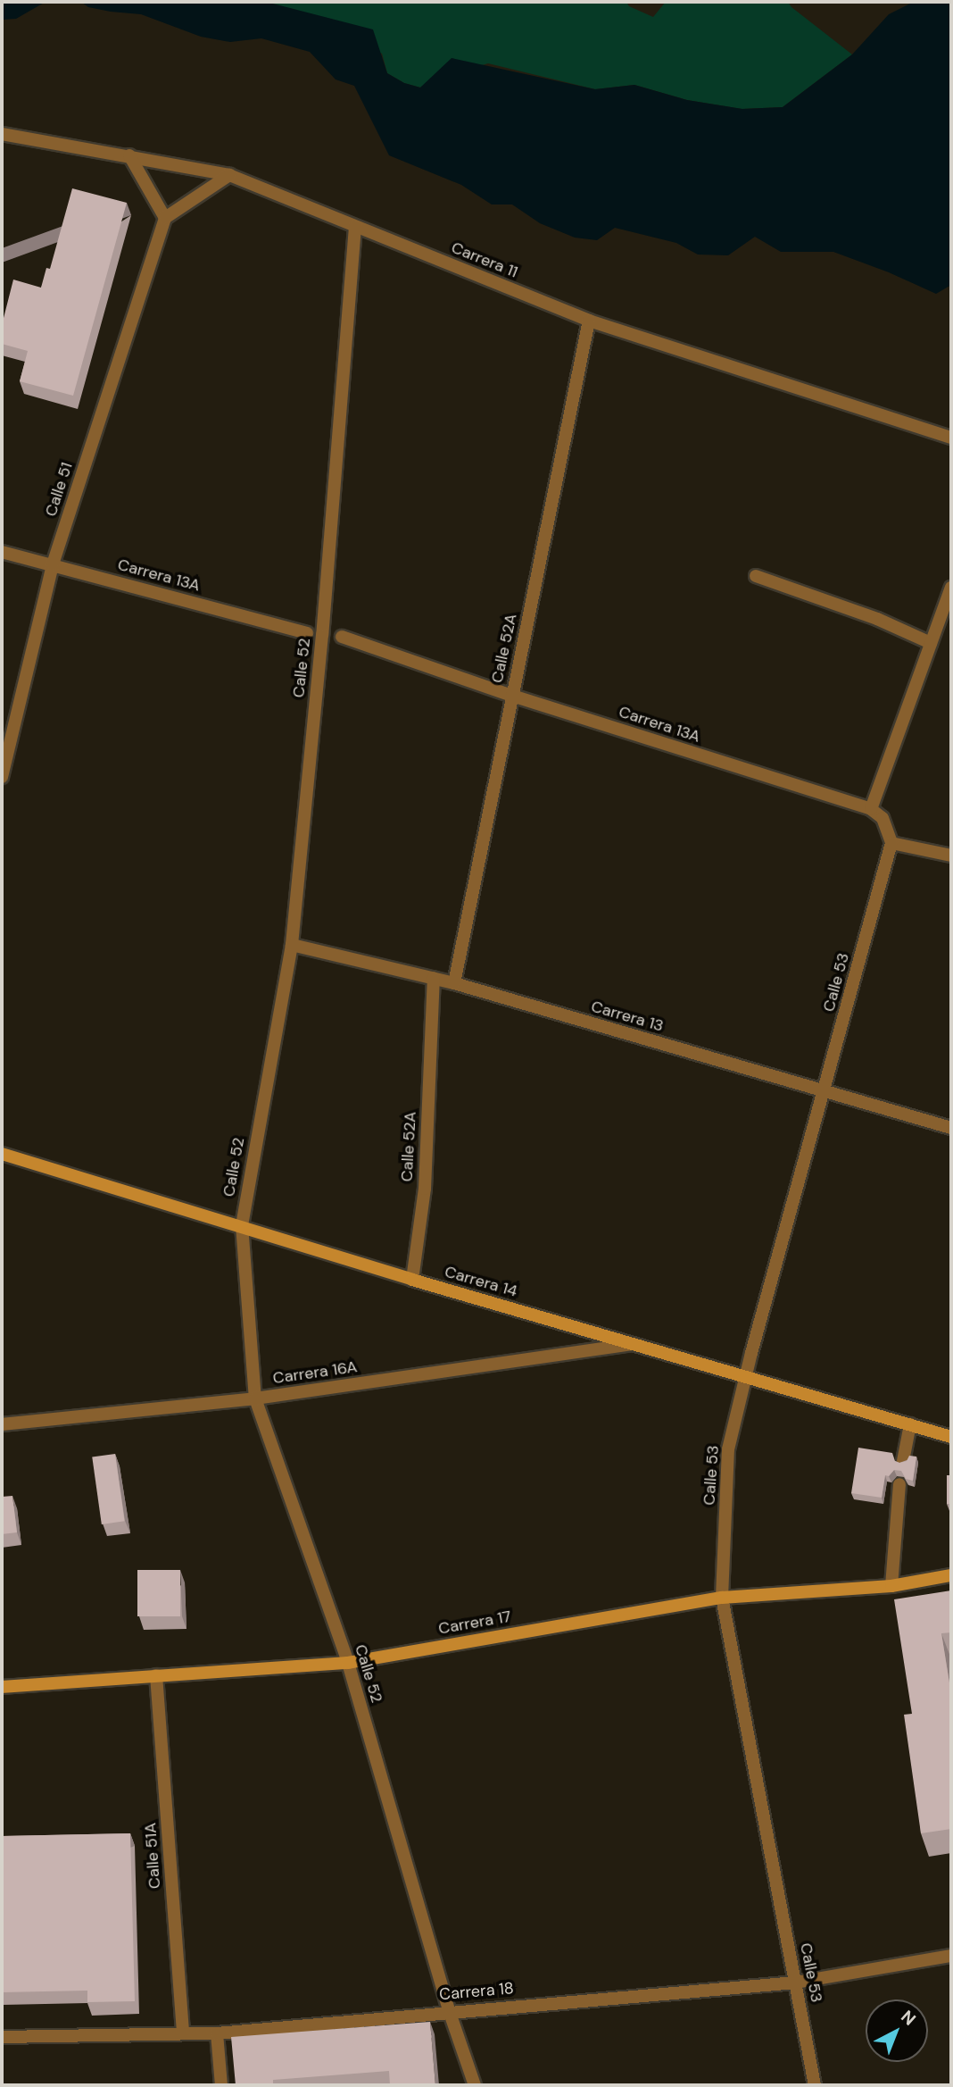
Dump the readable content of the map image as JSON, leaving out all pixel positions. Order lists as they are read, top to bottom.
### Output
{
  "streets": {
    "main road": ["Carrera 14", "Carrera 17"],
    "street": [
      "Carrera 11",
      "Calle 51",
      "Carrera 13A",
      "Calle 52A",
      "Calle 52",
      "Calle 53",
      "Carrera 13",
      "Carrera 16A",
      "Calle 51A",
      "Carrera 18"
    ]
  },
  "crossings": [
    ["Carrera 11", "Calle 52A"],
    ["Carrera 11", "Calle 52"],
    ["Calle 51", "Carrera 13A"],
    ["Carrera 13A", "Calle 52A"],
    ["Calle 52A", "Carrera 13"],
    ["Calle 52A", "Carrera 14"],
    ["Calle 52", "Carrera 13"],
    ["Calle 52", "Carrera 14"],
    ["Calle 52", "Carrera 16A"],
    ["Calle 52", "Carrera 17"],
    ["Calle 52", "Carrera 18"],
    ["Calle 53", "Carrera 13"],
    ["Calle 53", "Carrera 14"],
    ["Calle 53", "Carrera 17"],
    ["Calle 53", "Carrera 18"],
    ["Carrera 14", "Carrera 16A"],
    ["Carrera 17", "Calle 51A"],
    ["Calle 51A", "Carrera 18"]
  ],
  "north": "top right"
}
